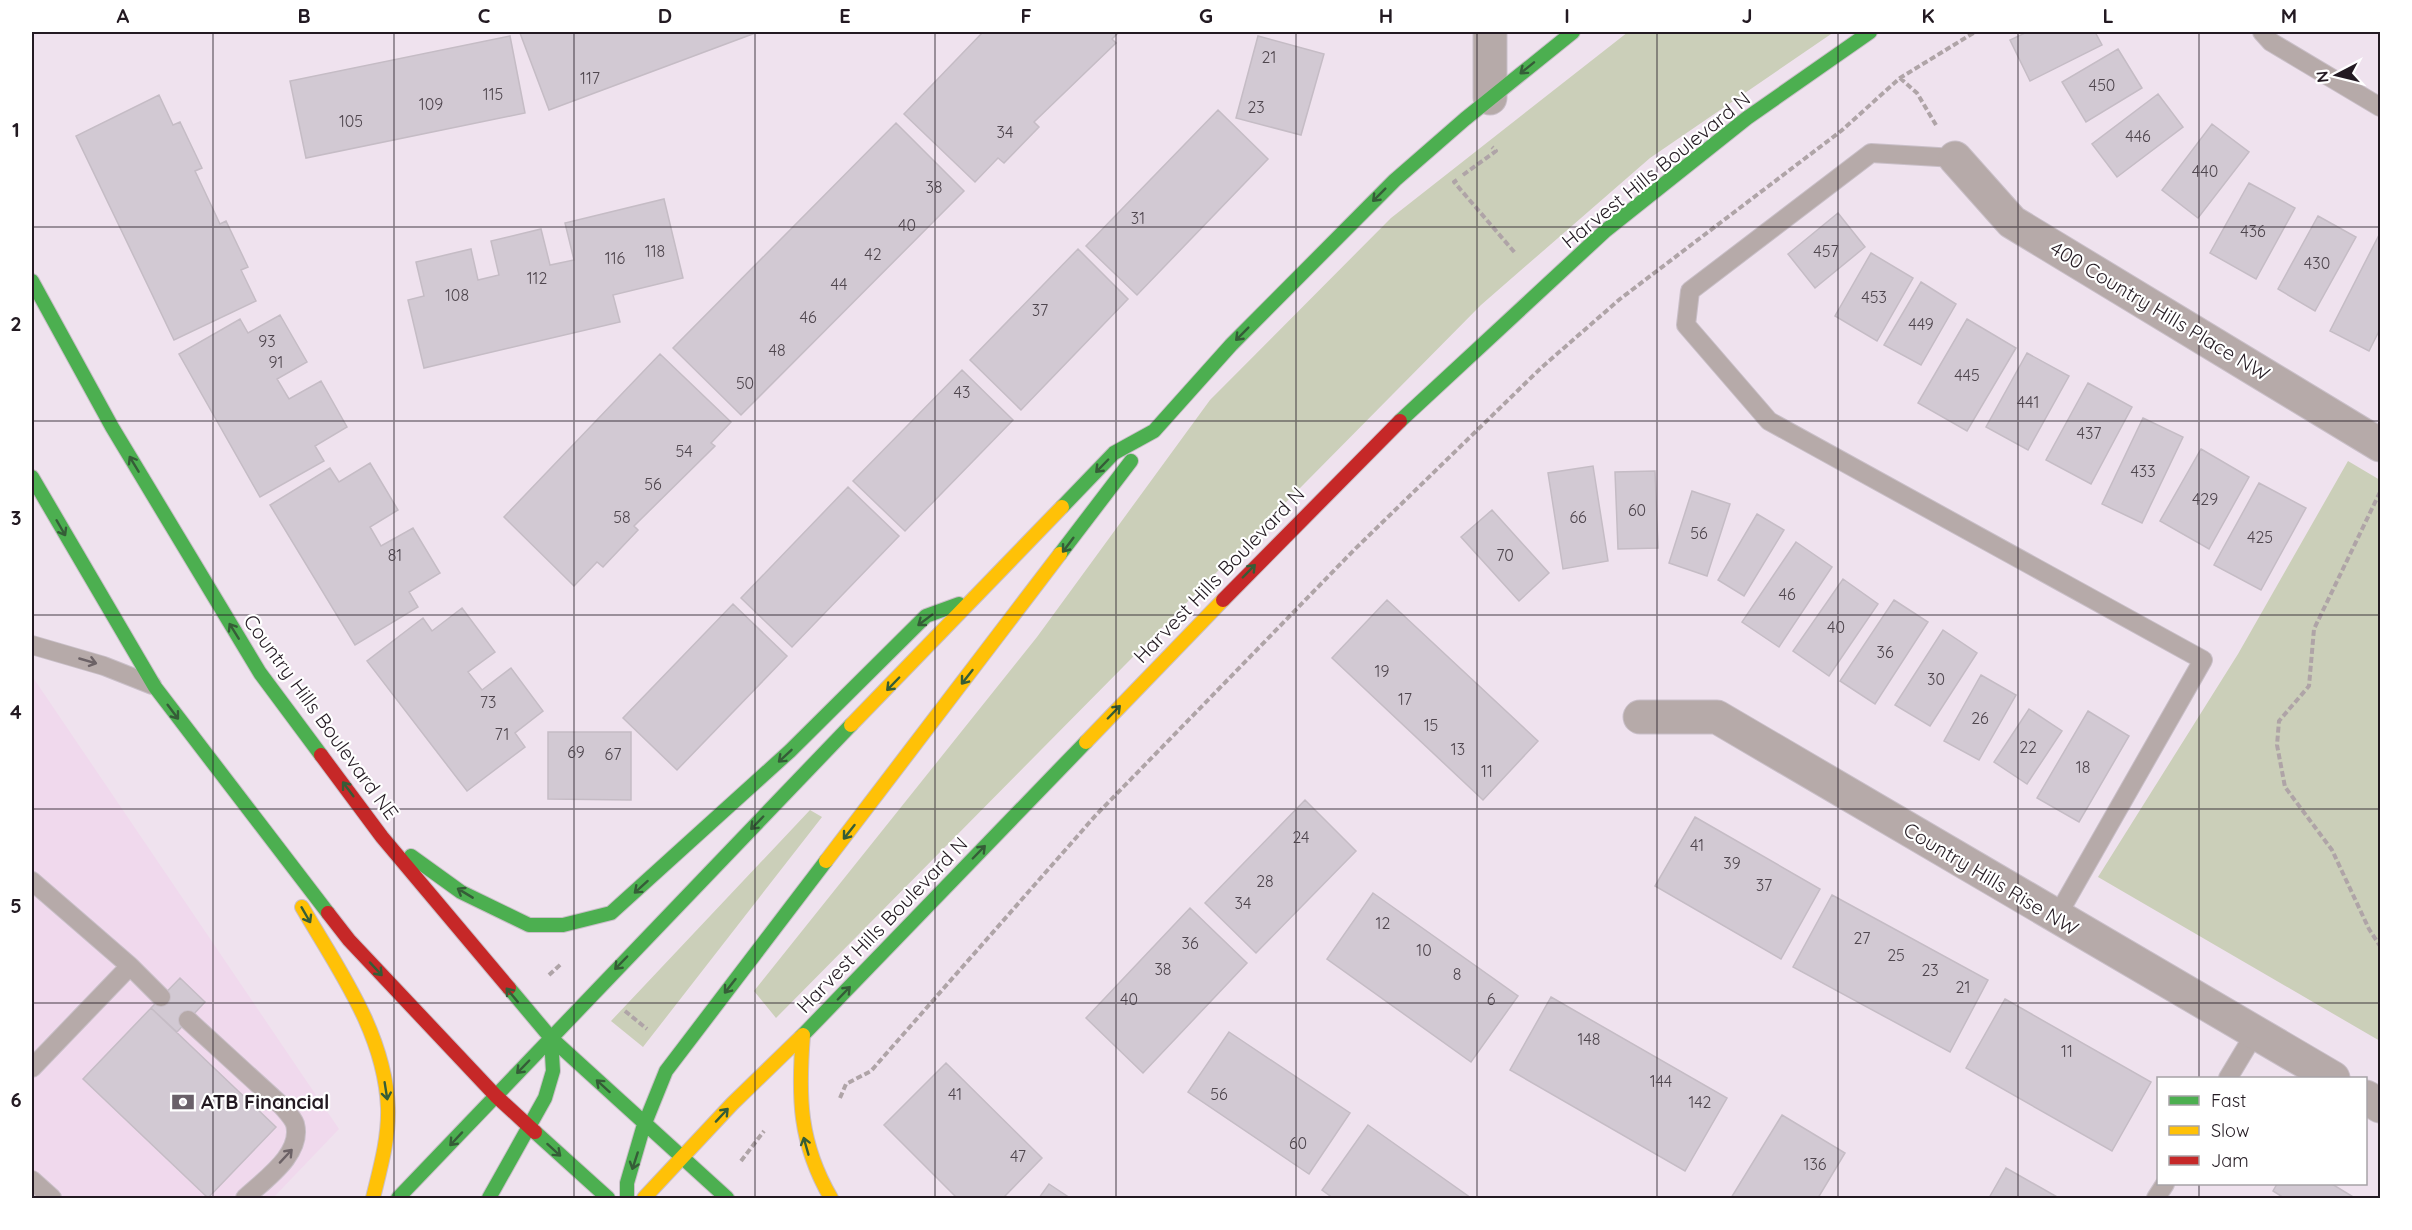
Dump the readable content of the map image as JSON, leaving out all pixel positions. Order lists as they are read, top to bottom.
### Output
{
  "streets": {
    "main road": ["Harvest Hills Boulevard N", "Country Hills Boulevard NE"],
    "street": ["400 Country Hills Place NW", "Country Hills Rise NW"]
  },
  "crossings": [
    ["Harvest Hills Boulevard N", "Country Hills Boulevard NE"]
  ],
  "one_way": ["Harvest Hills Boulevard N"],
  "places": {
    "bank": ["ATB Financial"]
  },
  "house_numbers": [
    "21",
    "117",
    "450",
    "115",
    "109",
    "23",
    "105",
    "34",
    "446",
    "440",
    "38",
    "31",
    "40",
    "436",
    "118",
    "457",
    "42",
    "116",
    "430",
    "112",
    "44",
    "108",
    "453",
    "37",
    "46",
    "449",
    "93",
    "48",
    "91",
    "445",
    "50",
    "43",
    "441",
    "437",
    "54",
    "433",
    "56",
    "429",
    "60",
    "58",
    "66",
    "56",
    "425",
    "81",
    "70",
    "46",
    "40",
    "36",
    "19",
    "30",
    "17",
    "73",
    "26",
    "15",
    "71",
    "22",
    "13",
    "69",
    "67",
    "18",
    "11",
    "24",
    "41",
    "39",
    "28",
    "37",
    "34",
    "12",
    "27",
    "36",
    "10",
    "25",
    "38",
    "23",
    "8",
    "21",
    "40",
    "6",
    "148",
    "11",
    "144",
    "41",
    "56",
    "142",
    "60",
    "47",
    "136"
  ],
  "legend": ["Fast", "Slow", "Jam"],
  "north": "left",
  "grid": {
    "columns": [
      "A",
      "B",
      "C",
      "D",
      "E",
      "F",
      "G",
      "H",
      "I",
      "J",
      "K",
      "L",
      "M"
    ],
    "rows": [
      "1",
      "2",
      "3",
      "4",
      "5",
      "6"
    ]
  }
}
